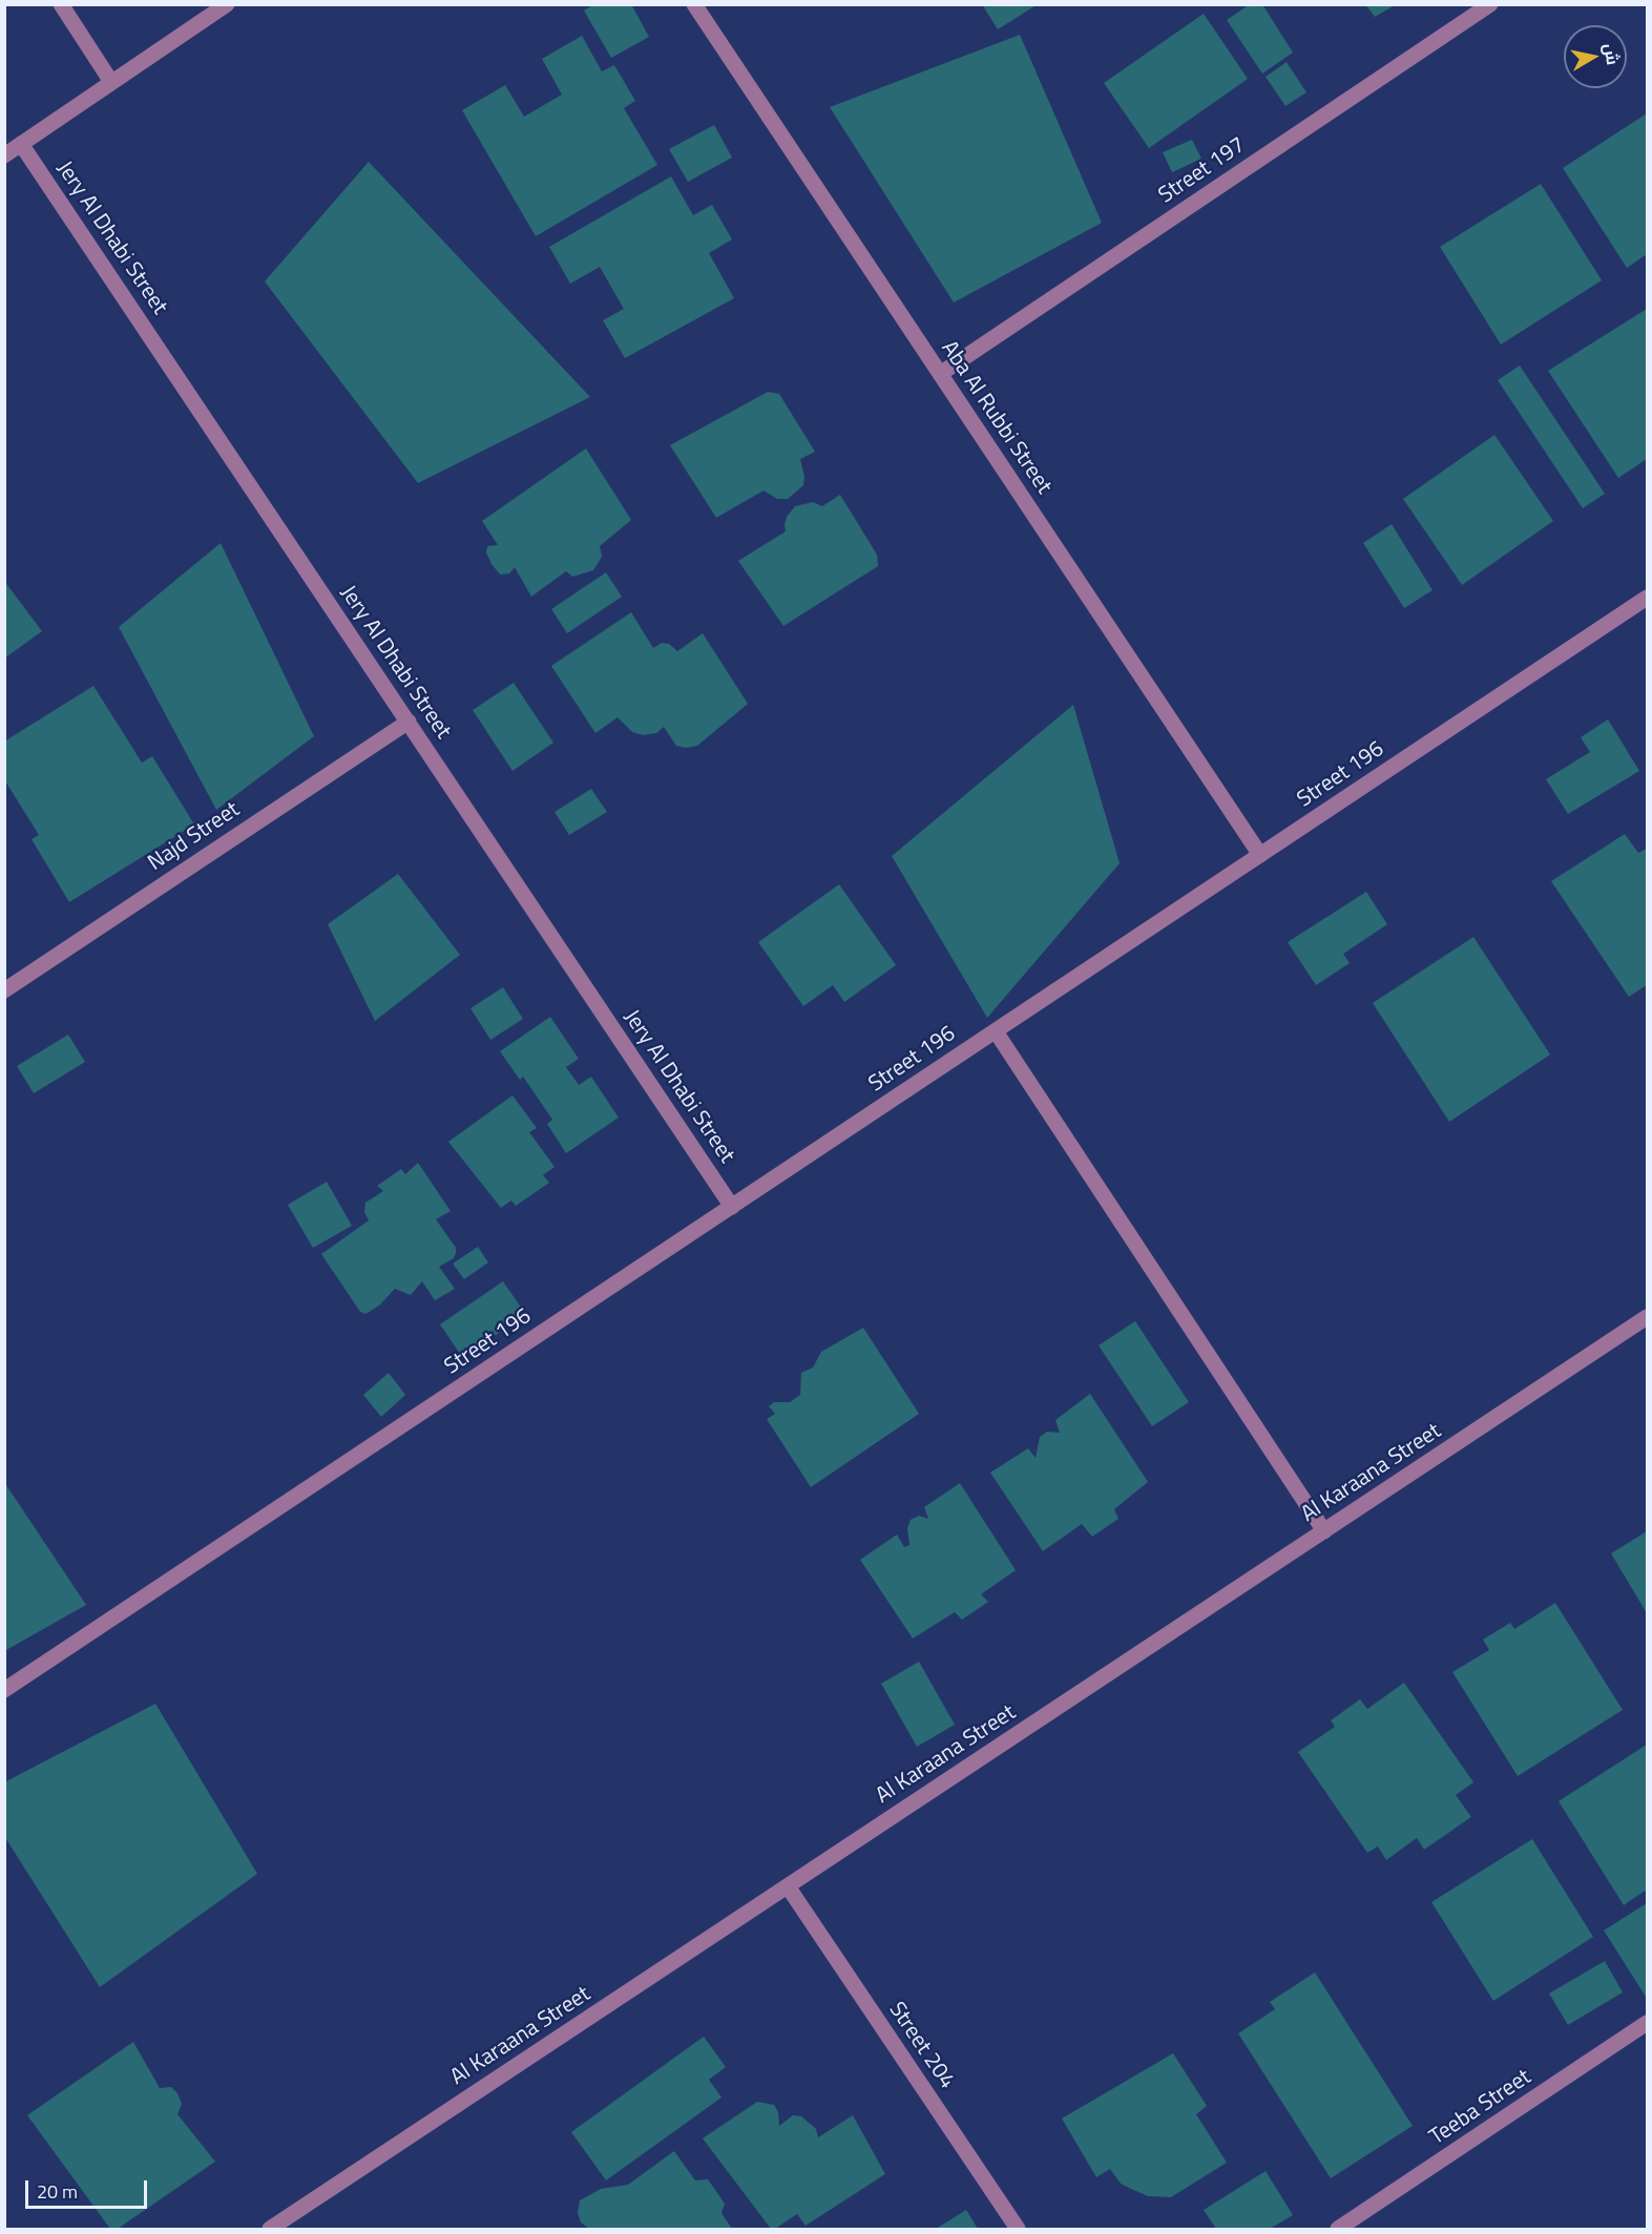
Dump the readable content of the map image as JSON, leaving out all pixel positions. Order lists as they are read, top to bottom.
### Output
{
  "streets": {
    "street": [
      "Street 197",
      "Jery Al Dhabi Street",
      "Aba Al Rubbi Street",
      "Street 196",
      "Najd Street",
      "Al Karaana Street",
      "Street 204",
      "Teeba Street"
    ]
  },
  "crossings": [
    ["Street 197", "Aba Al Rubbi Street"],
    ["Jery Al Dhabi Street", "Street 196"],
    ["Jery Al Dhabi Street", "Najd Street"],
    ["Aba Al Rubbi Street", "Street 196"],
    ["Al Karaana Street", "Street 204"]
  ],
  "scale_bar": "20 m",
  "north": "right"
}
